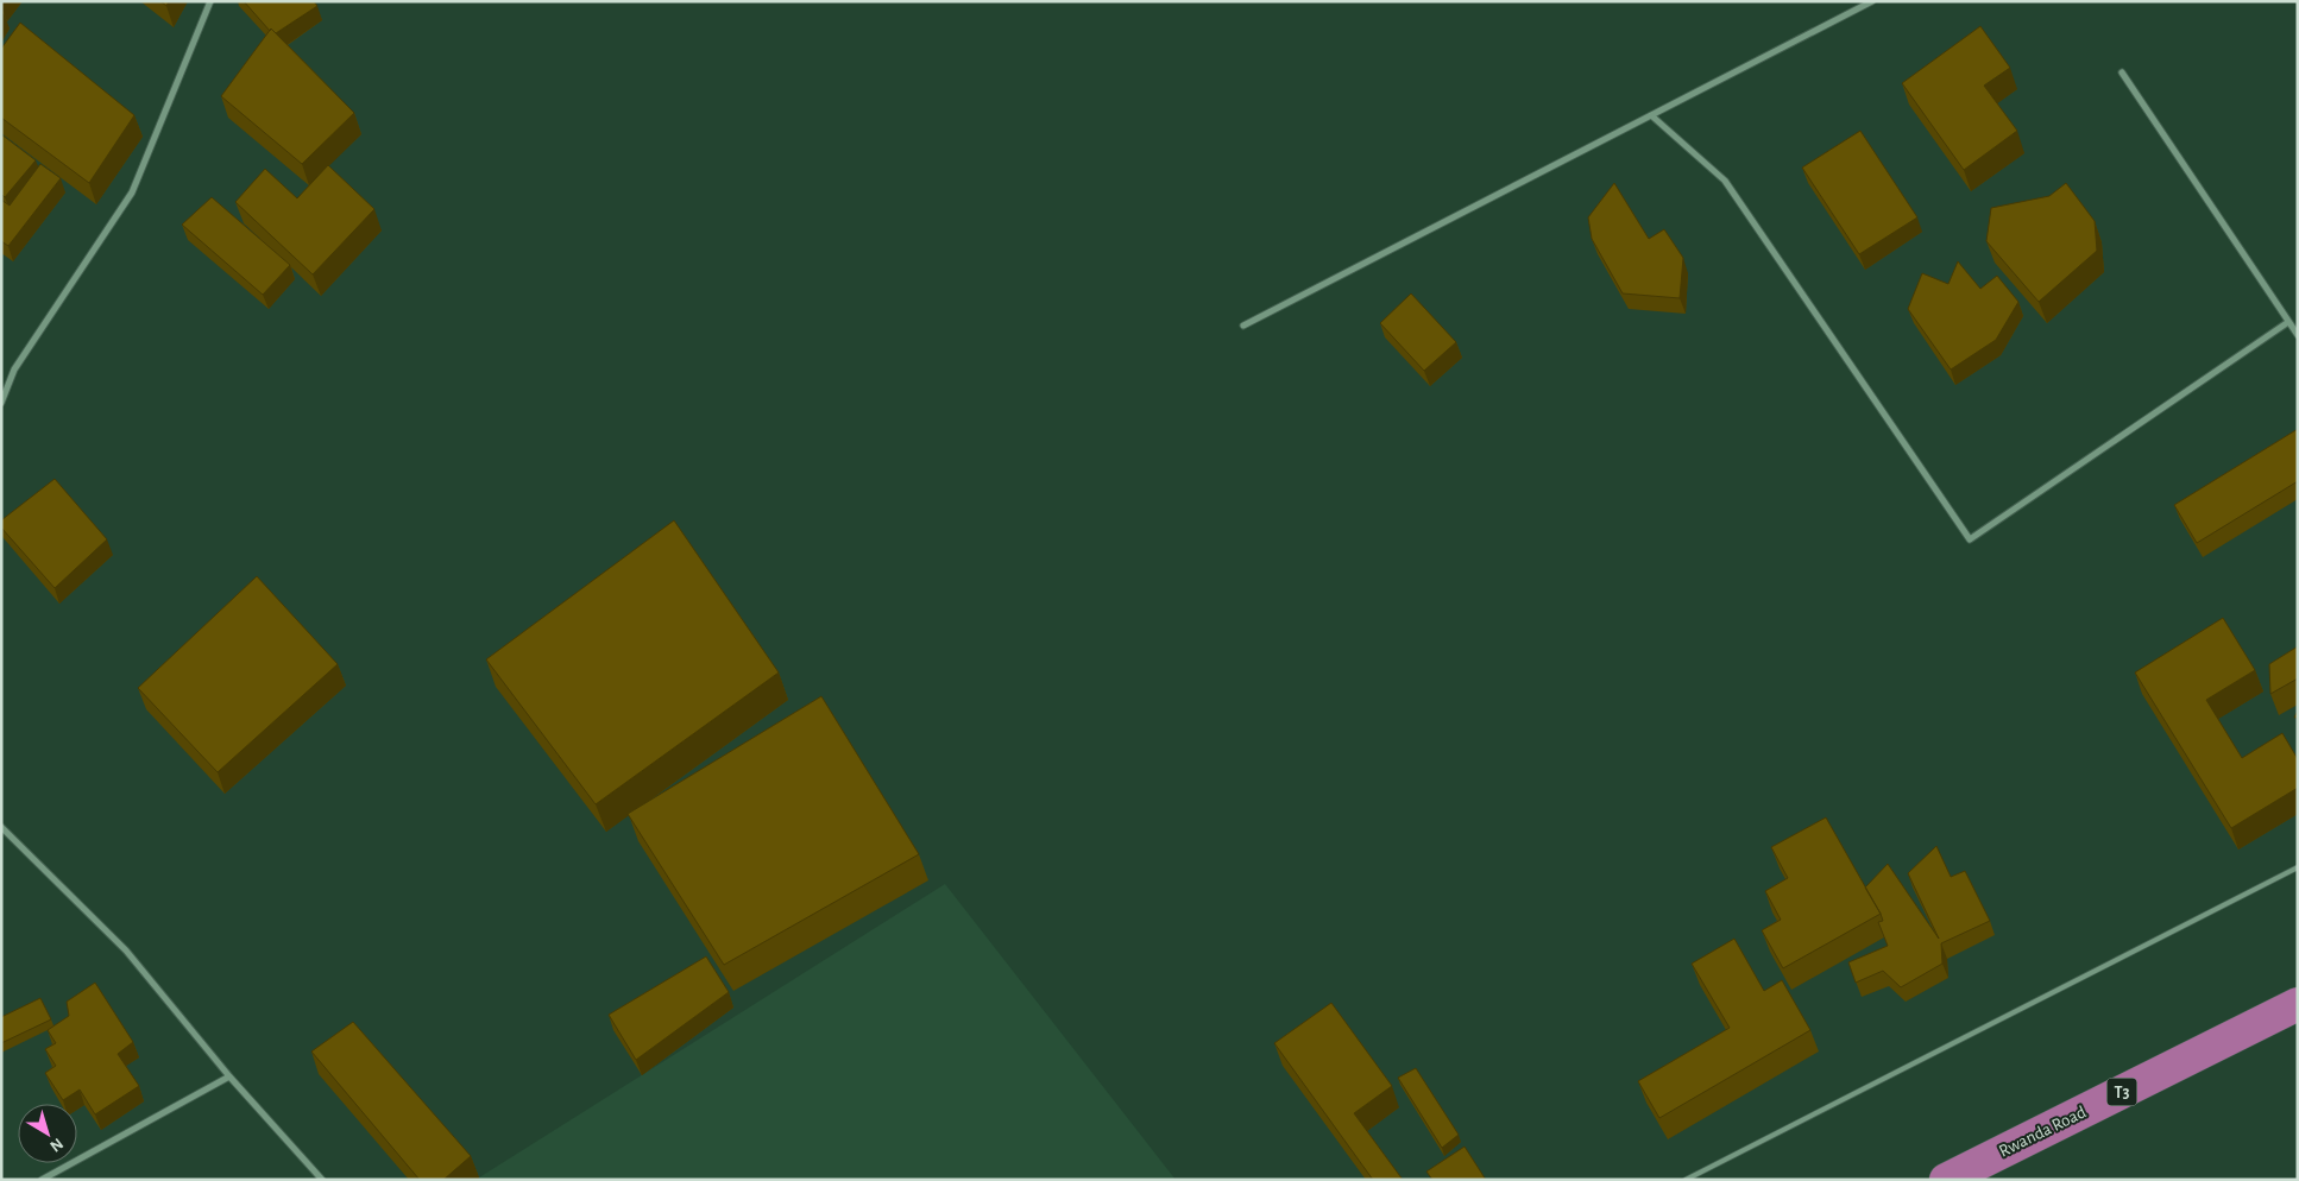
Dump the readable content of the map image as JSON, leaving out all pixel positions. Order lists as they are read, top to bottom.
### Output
{
  "streets": {
    "highway": ["T3", "Rwanda Road"]
  },
  "north": "bottom right"
}
